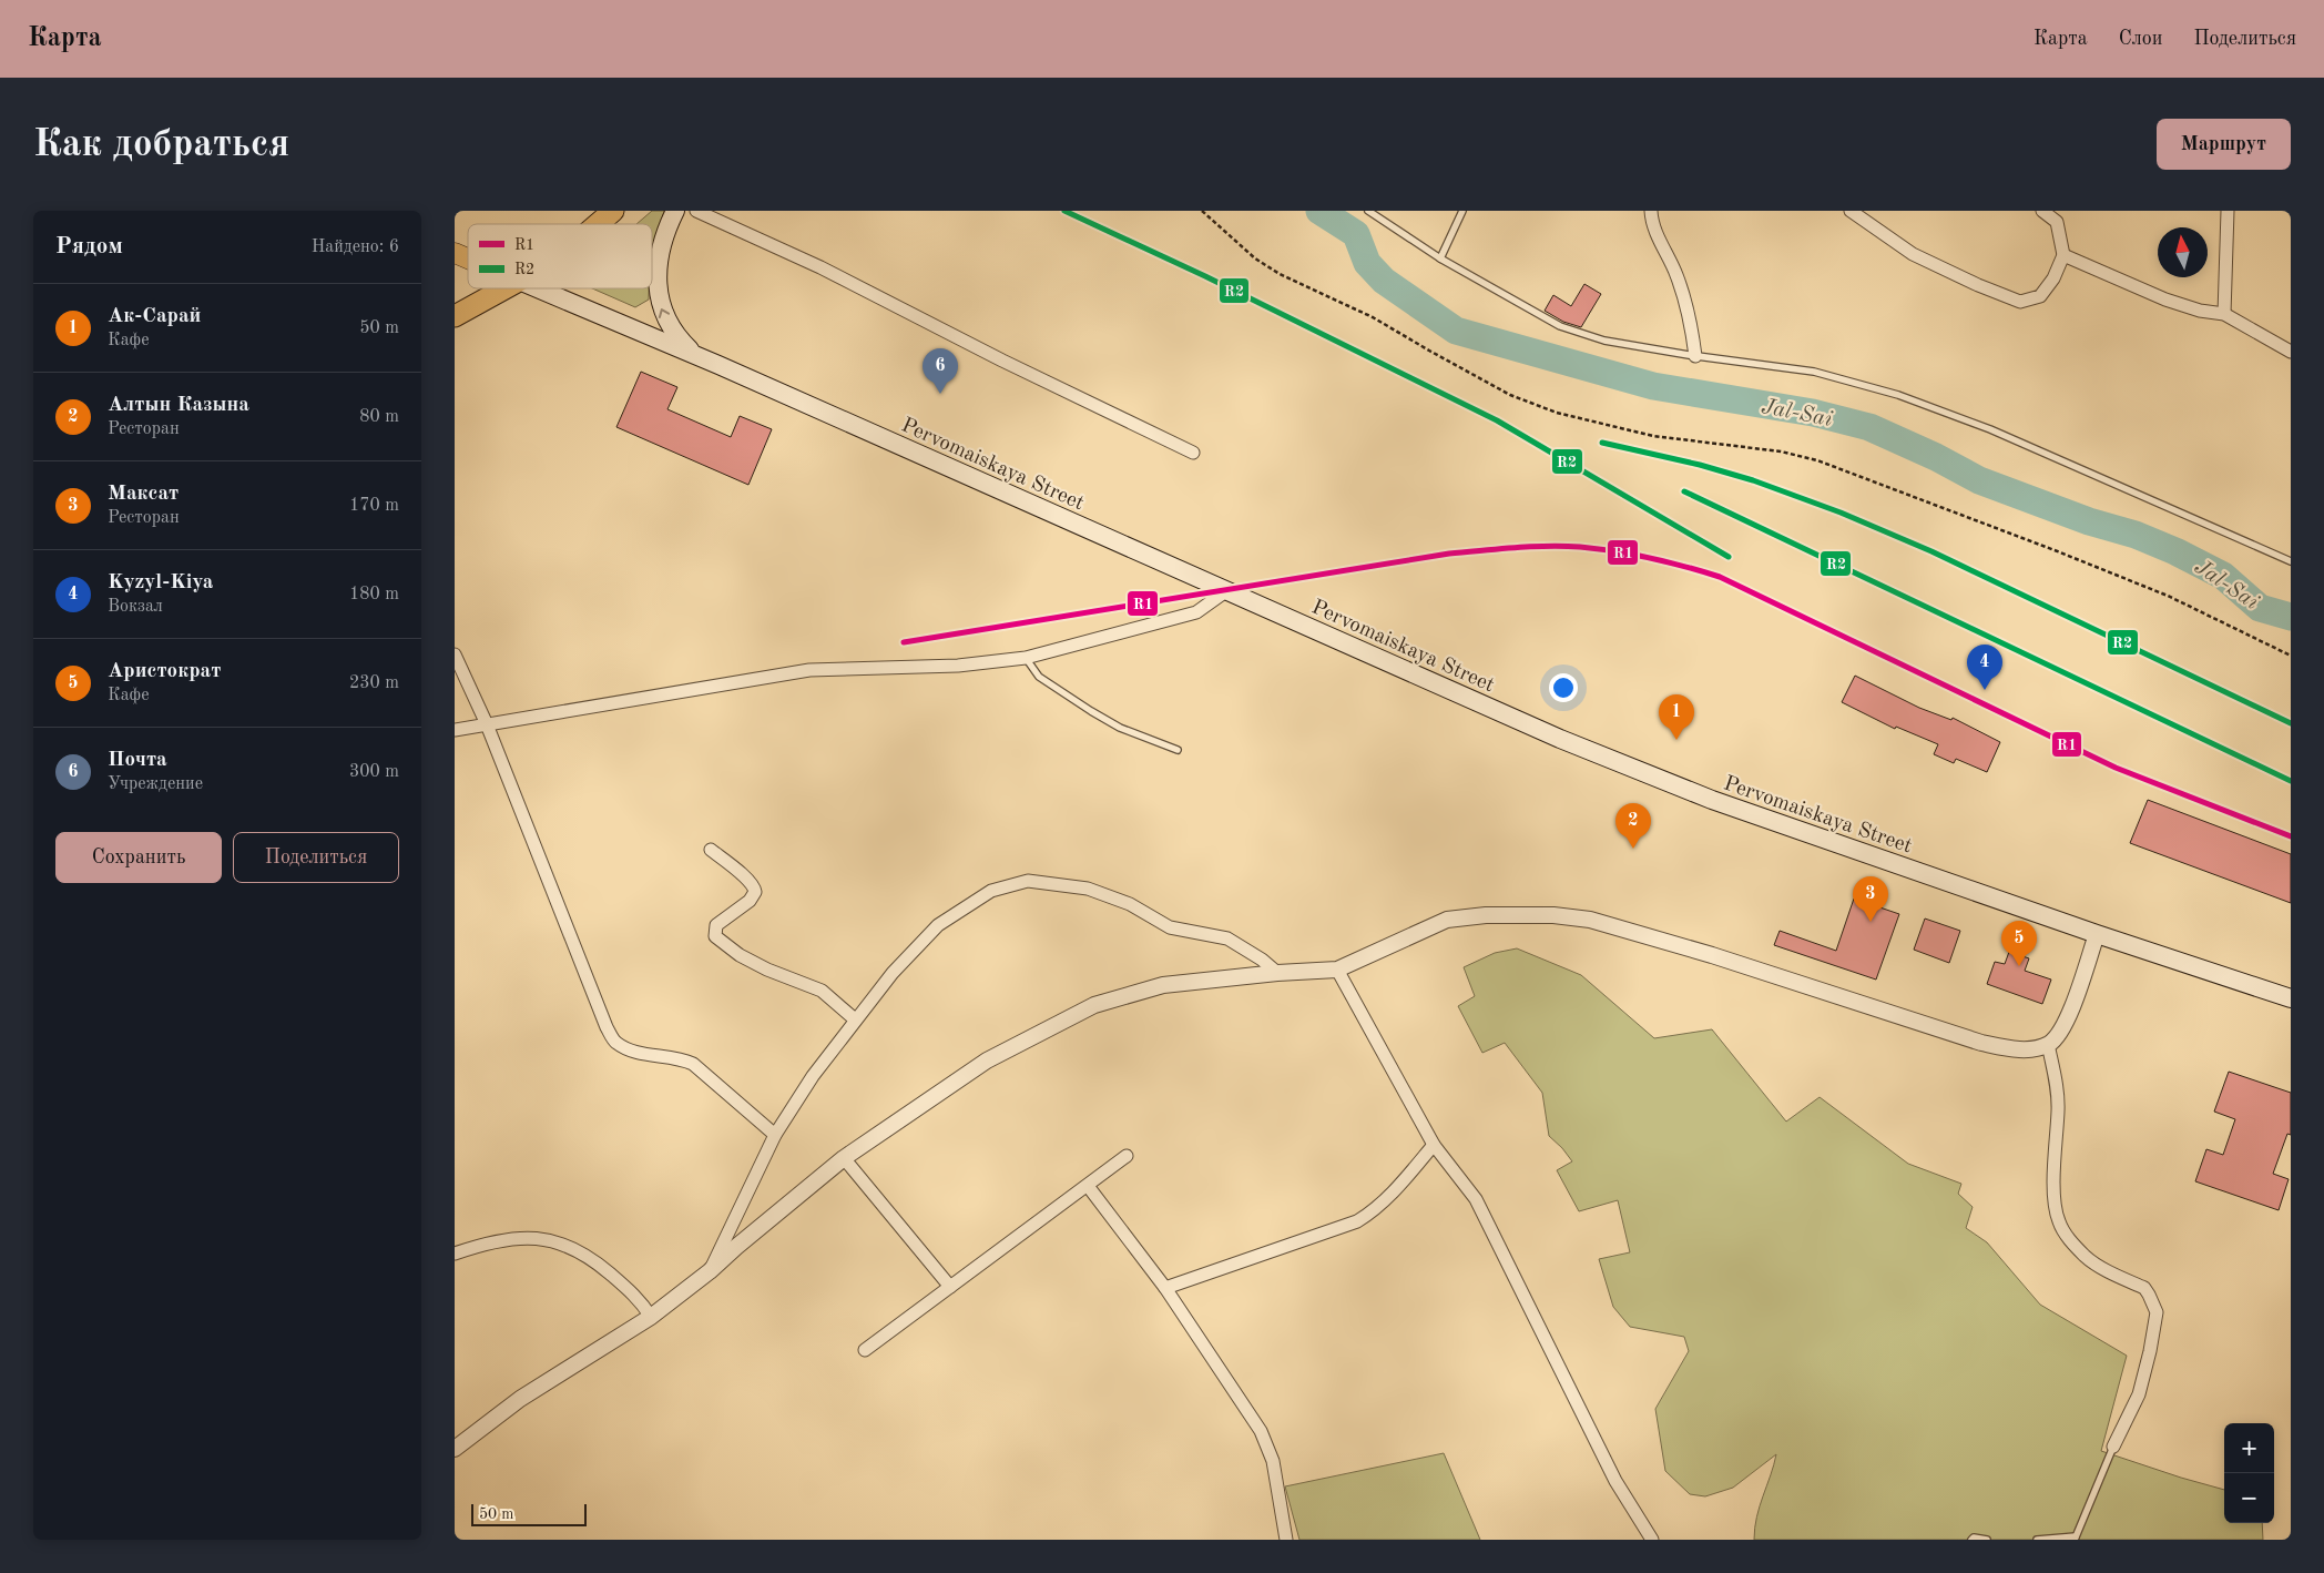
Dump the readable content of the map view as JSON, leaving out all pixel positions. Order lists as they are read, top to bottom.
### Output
{
  "streets": {
    "main road": ["Pervomaiskaya Street"]
  },
  "water": ["Jal-Sai"],
  "lines": ["transit line R2", "transit line R1"],
  "legend": ["R1", "R2"],
  "scale_bar": "50 m",
  "north": "top",
  "page": {
    "header": "Карта",
    "nav": ["Карта", "Слои", "Поделиться"],
    "buttons": [
      "Маршрут",
      ["Сохранить", "Поделиться"]
    ],
    "title": "Как добраться",
    "heading": ["Рядом", "Найдено: 6"],
    "list": [
      {
        "mark": "1",
        "name": "Ак-Сарай",
        "note": "Кафе",
        "value": "50 m"
      },
      {
        "mark": "2",
        "name": "Алтын Казына",
        "note": "Ресторан",
        "value": "80 m"
      },
      {
        "mark": "3",
        "name": "Максат",
        "note": "Ресторан",
        "value": "170 m"
      },
      {
        "mark": "4",
        "name": "Kyzyl-Kiya",
        "note": "Вокзал",
        "value": "180 m"
      },
      {
        "mark": "5",
        "name": "Аристократ",
        "note": "Кафе",
        "value": "230 m"
      },
      {
        "mark": "6",
        "name": "Почта",
        "note": "Учреждение",
        "value": "300 m"
      }
    ],
    "pins": [
      "6",
      "4",
      "1",
      "2",
      "3",
      "5"
    ],
    "map_buttons": ["+", "−"],
    "scale": "50 m"
  }
}
